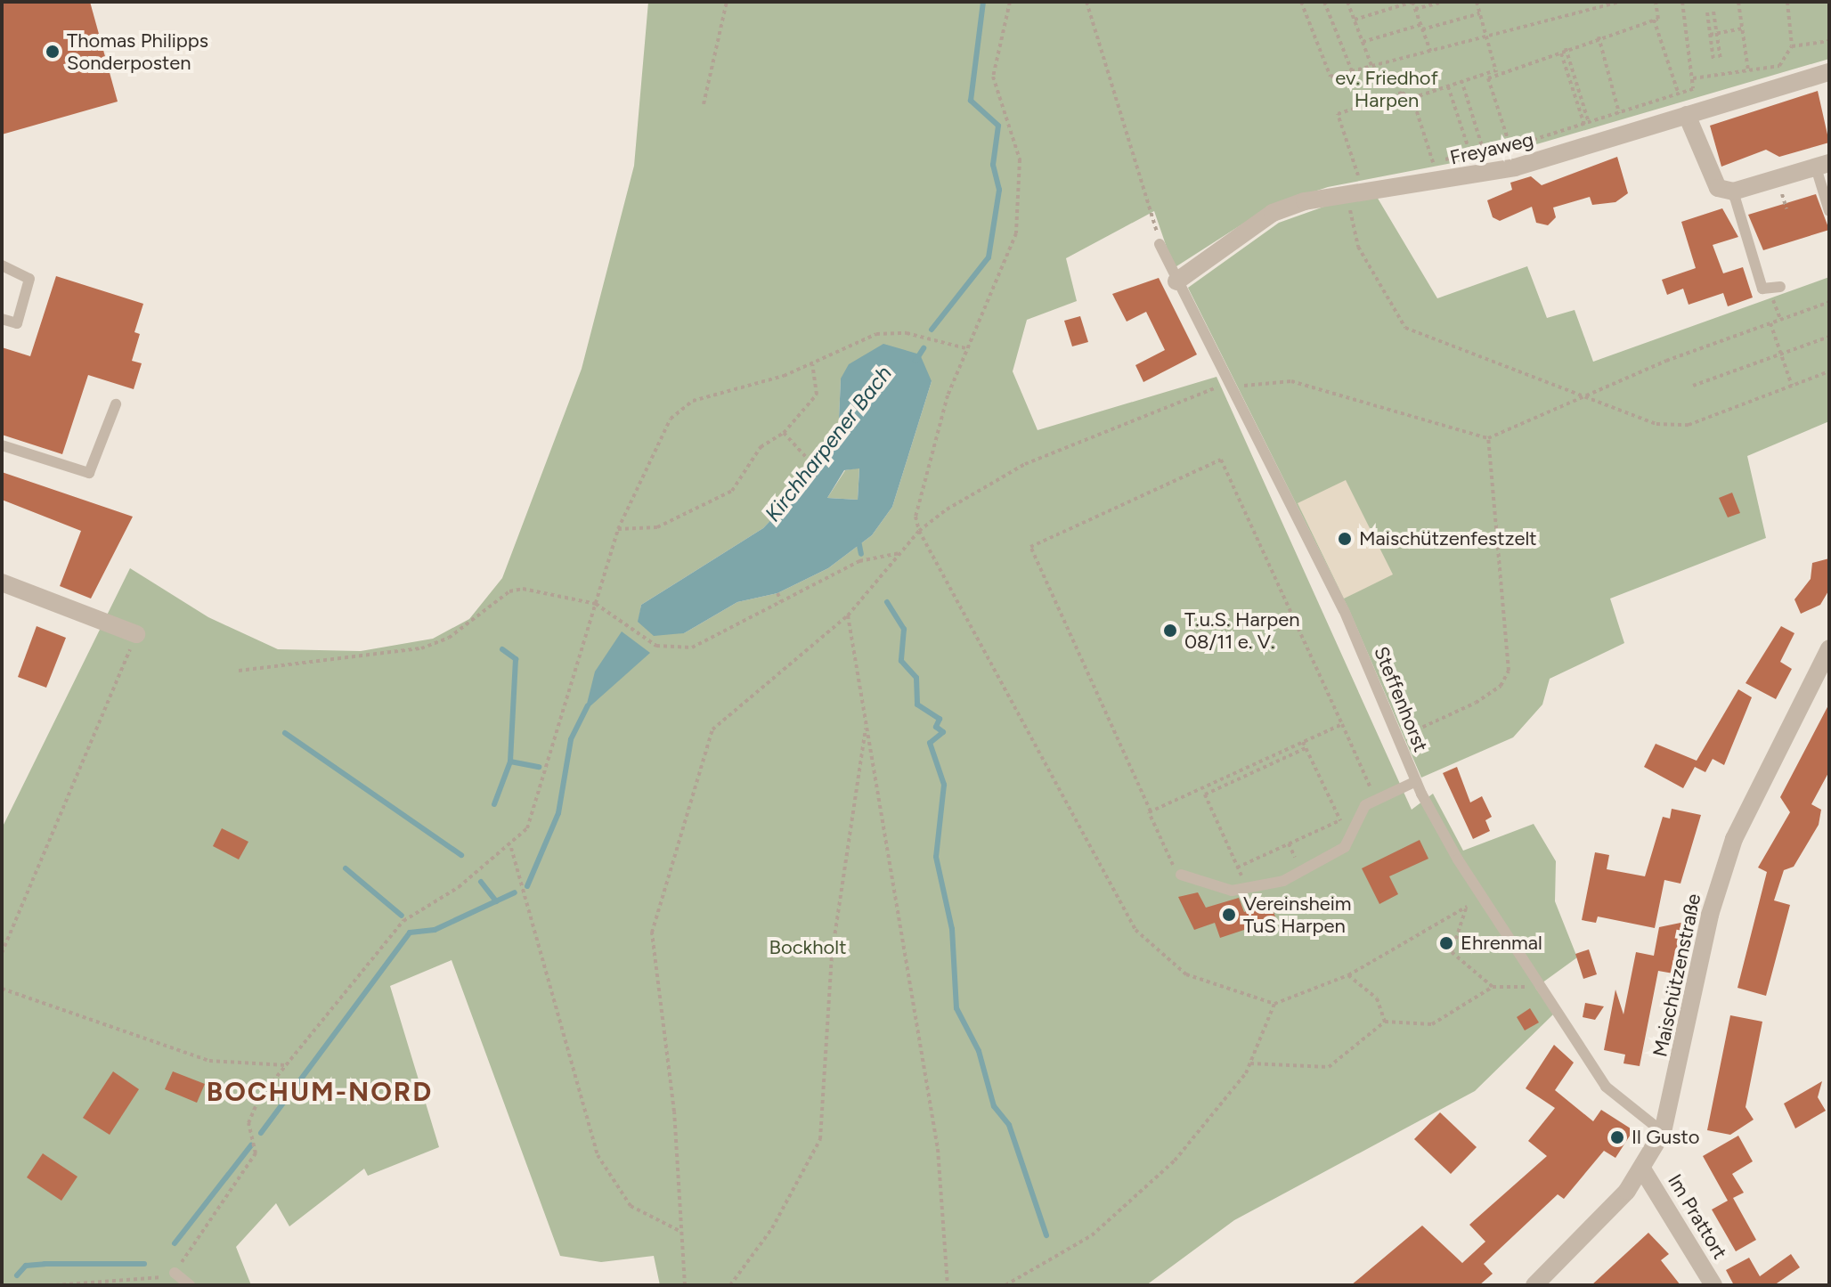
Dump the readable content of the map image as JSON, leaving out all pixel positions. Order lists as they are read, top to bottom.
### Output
{
  "streets": {
    "street": ["Freyaweg", "Maischützenstraße", "Im Prattort"],
    "lane": ["Steffenhorst"]
  },
  "crossings": [
    ["Freyaweg", "Steffenhorst"],
    ["Steffenhorst", "Maischützenstraße"],
    ["Maischützenstraße", "Im Prattort"]
  ],
  "districts": ["BOCHUM-NORD"],
  "water": ["Kirchharpener Bach"],
  "parks": ["ev. Friedhof Harpen", "Bockholt"],
  "places": [
    "Thomas Philipps Sonderposten",
    "Maischützenfestzelt",
    "T.u.S. Harpen 08/11 e. V.",
    "Vereinsheim TuS Harpen",
    "Ehrenmal",
    "Il Gusto"
  ]
}
